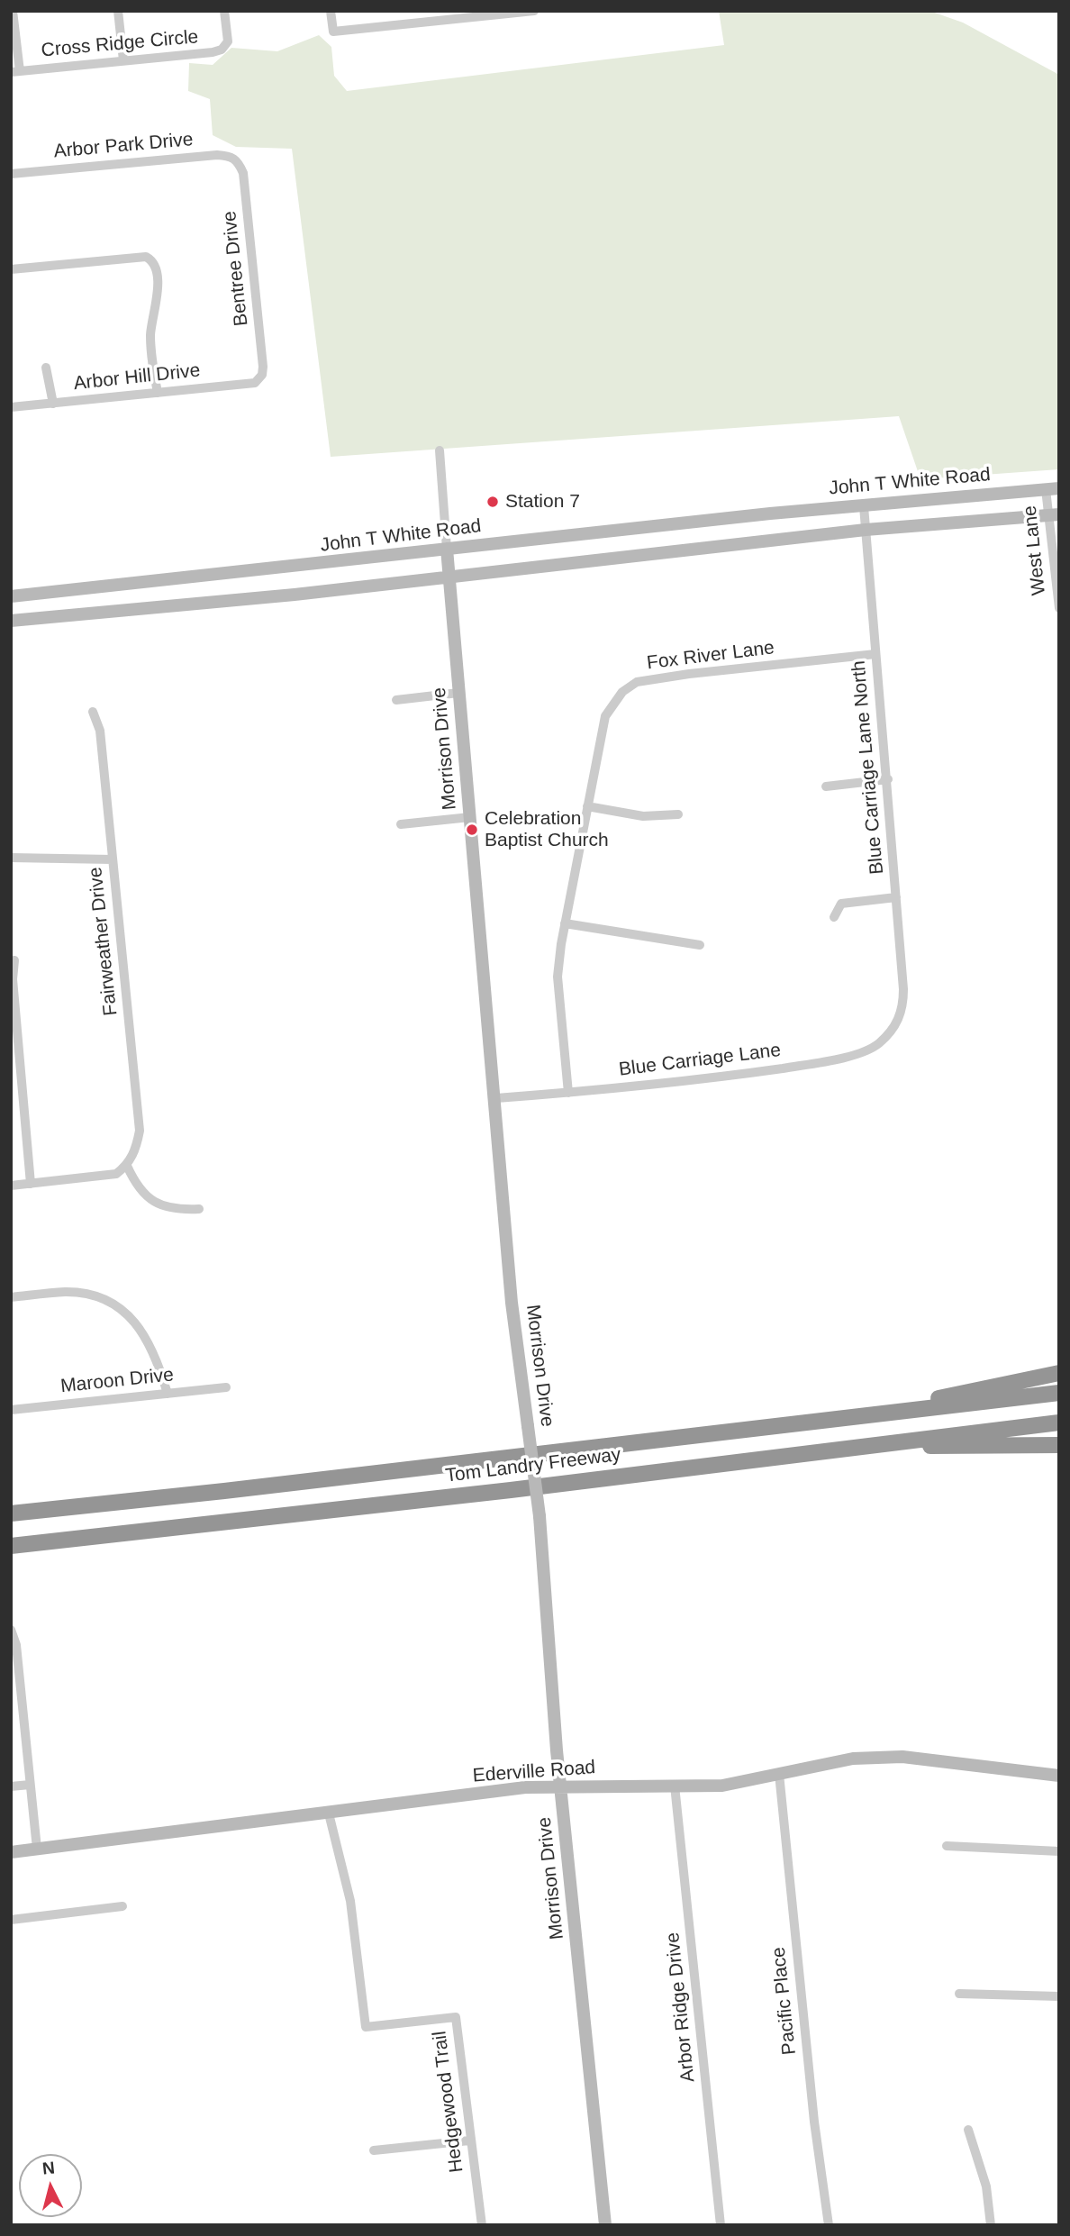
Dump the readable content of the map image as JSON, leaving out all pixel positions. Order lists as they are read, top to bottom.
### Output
{
  "streets": {
    "highway": ["Tom Landry Freeway"],
    "street": [
      "Cross Ridge Circle",
      "Arbor Park Drive",
      "Bentree Drive",
      "Arbor Hill Drive",
      "John T White Road",
      "West Lane",
      "Fox River Lane",
      "Morrison Drive",
      "Blue Carriage Lane North",
      "Fairweather Drive",
      "Blue Carriage Lane",
      "Maroon Drive",
      "Ederville Road",
      "Pacific Place",
      "Arbor Ridge Drive",
      "Hedgewood Trail"
    ]
  },
  "crossings": [
    ["Arbor Park Drive", "Bentree Drive"],
    ["Bentree Drive", "Arbor Hill Drive"],
    ["John T White Road", "West Lane"],
    ["John T White Road", "Morrison Drive"],
    ["John T White Road", "Blue Carriage Lane North"],
    ["Fox River Lane", "Blue Carriage Lane North"],
    ["Fox River Lane", "Blue Carriage Lane"],
    ["Morrison Drive", "Blue Carriage Lane"],
    ["Morrison Drive", "Ederville Road"],
    ["Blue Carriage Lane North", "Blue Carriage Lane"],
    ["Ederville Road", "Pacific Place"],
    ["Ederville Road", "Arbor Ridge Drive"],
    ["Ederville Road", "Hedgewood Trail"]
  ],
  "places": ["Station 7", "Celebration Baptist Church"],
  "north": "top"
}
